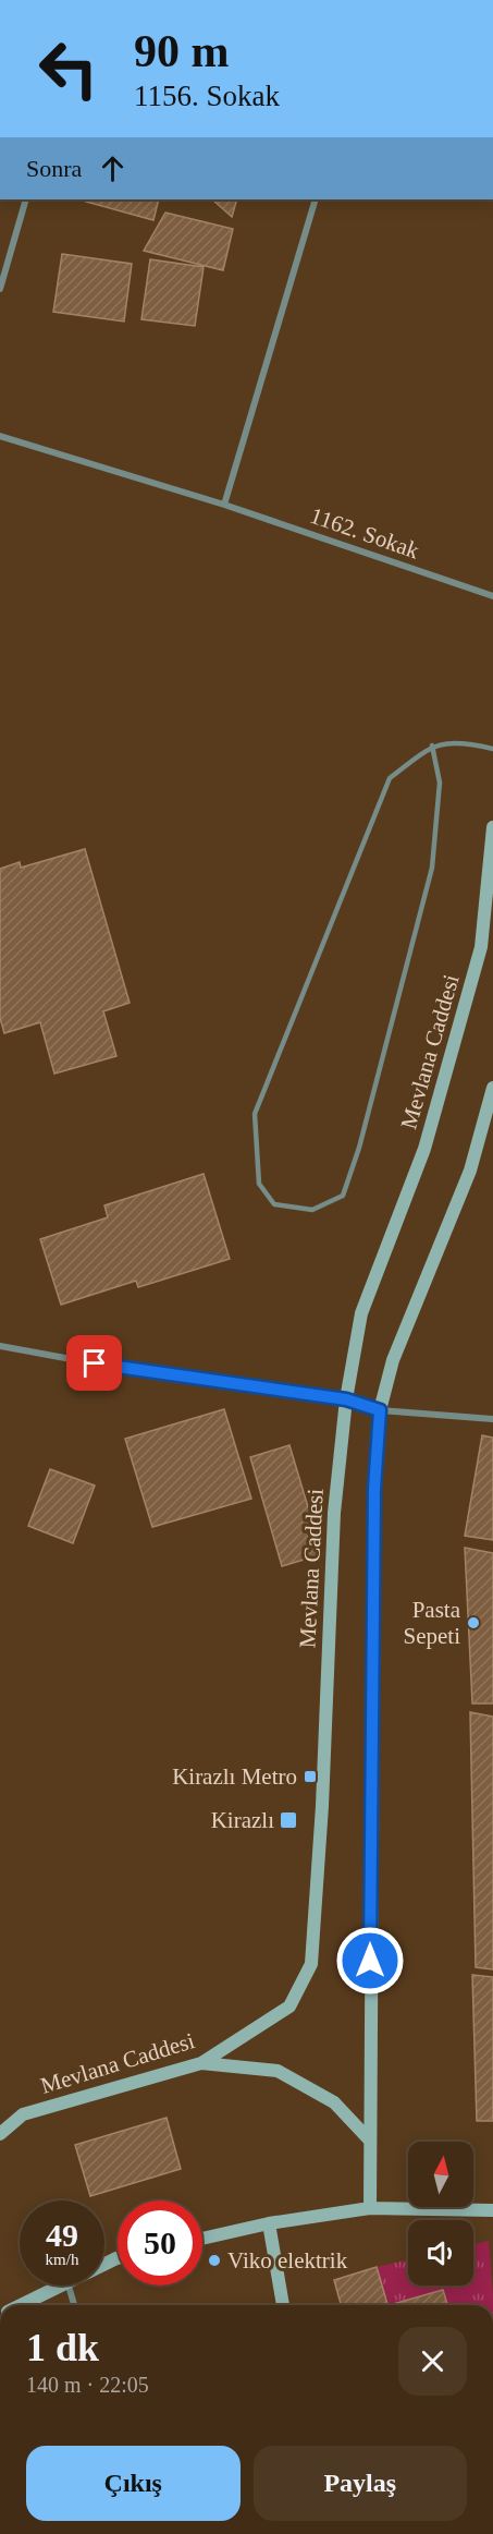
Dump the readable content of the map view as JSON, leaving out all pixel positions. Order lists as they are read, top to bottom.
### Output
{
  "streets": {
    "main road": ["Mevlana Caddesi"],
    "street": ["1162. Sokak"]
  },
  "places": {
    "other": ["Pasta Sepeti", "Viko elektrik"],
    "transit": ["Kirazlı Metro", "Kirazlı"]
  },
  "north": "top",
  "page": {
    "turn": ["90 m", "1156. Sokak"],
    "then": "Sonra",
    "speed": "49 km/h",
    "limit": "50",
    "heading": ["1 dk", "140 m · 22:05"],
    "buttons": ["Çıkış", "Paylaş"]
  }
}
